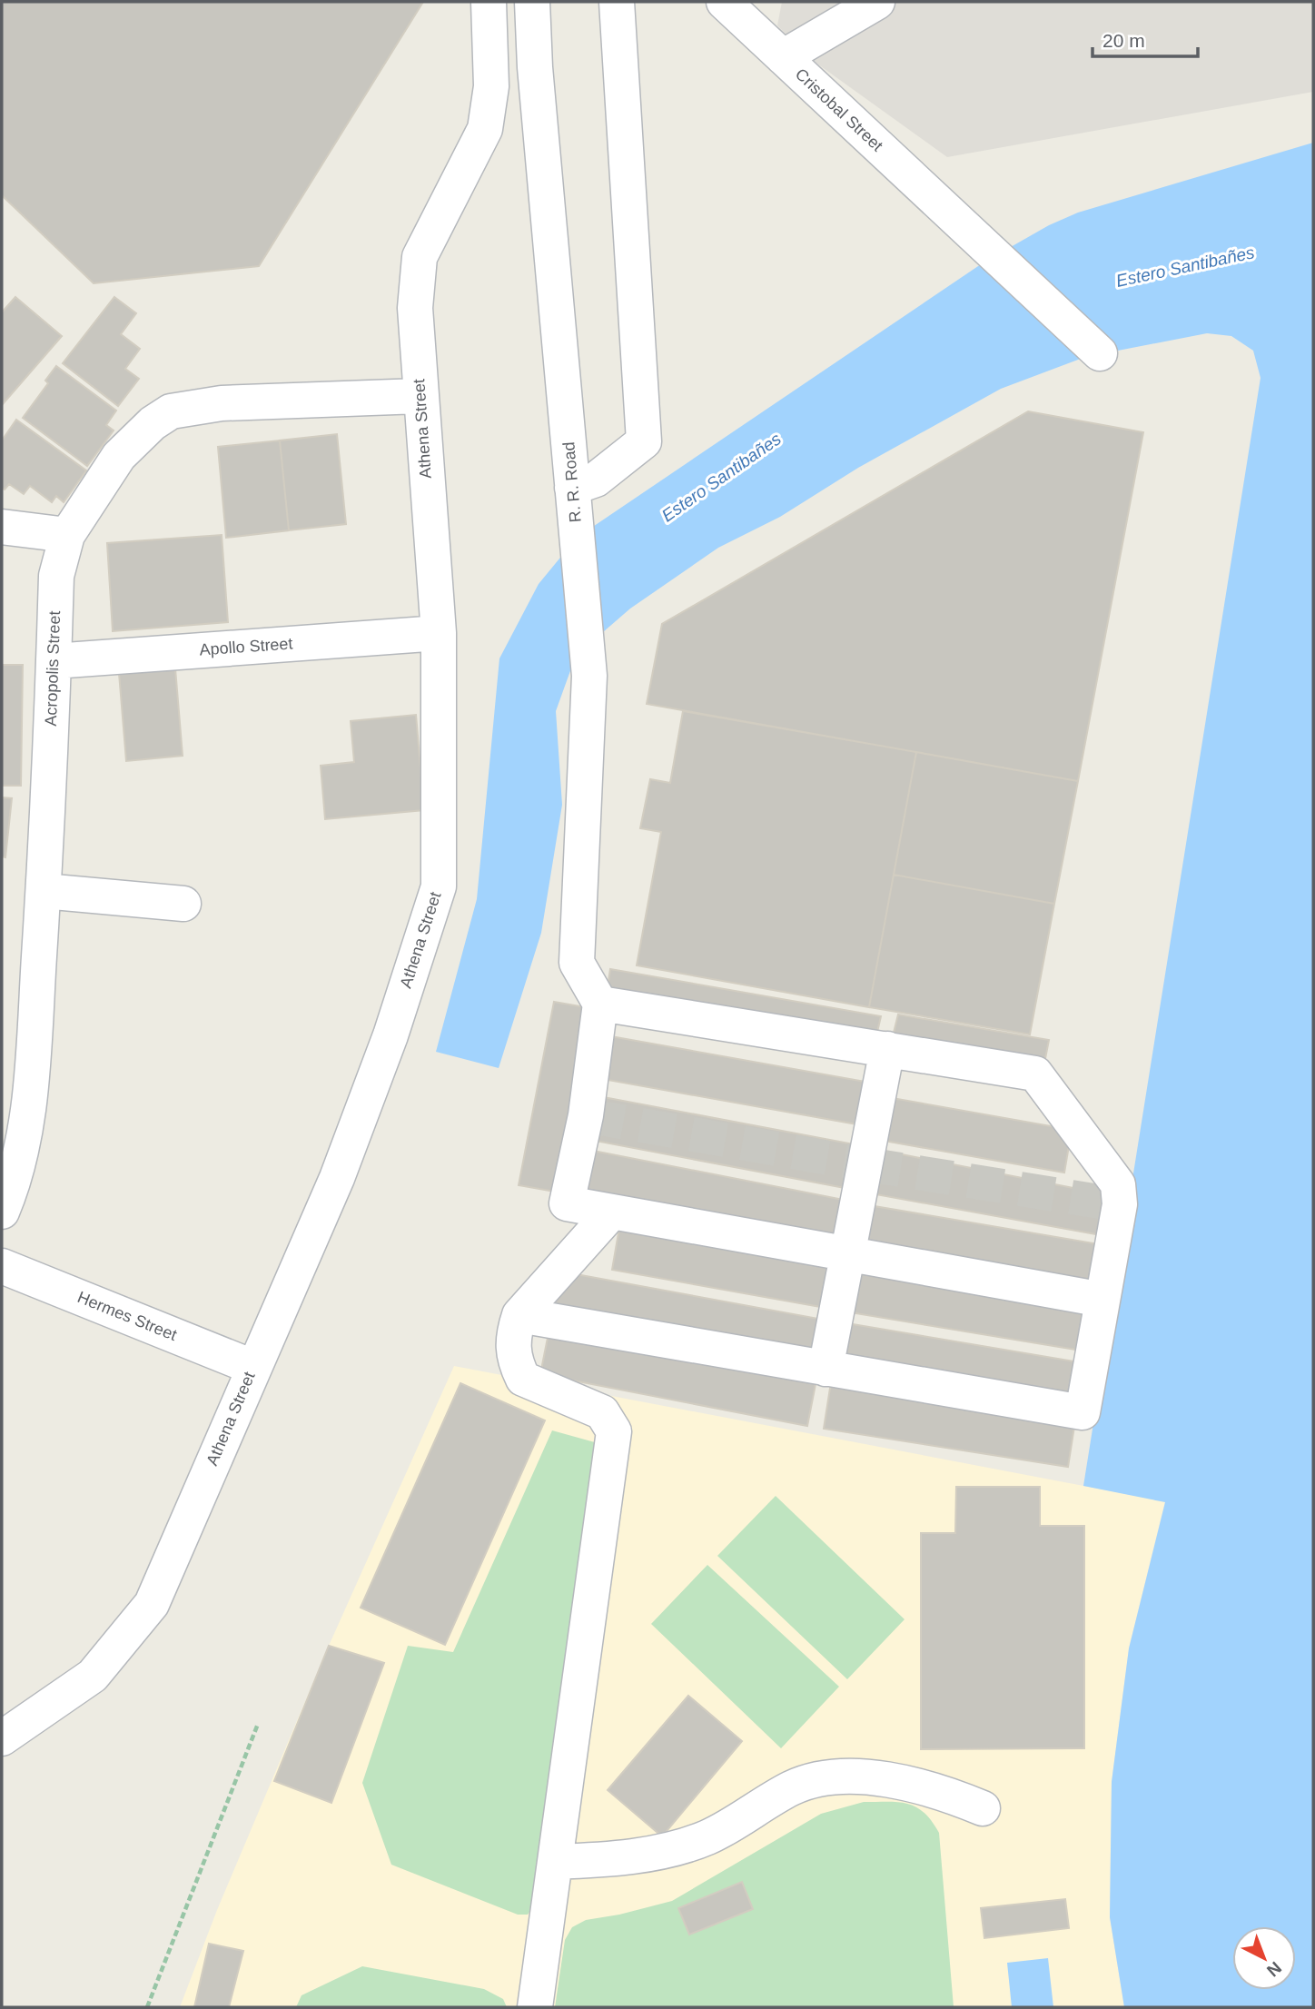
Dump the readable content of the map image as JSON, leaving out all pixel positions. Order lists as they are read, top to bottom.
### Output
{
  "streets": {
    "street": [
      "Cristobal Street",
      "Athena Street",
      "R. R. Road",
      "Apollo Street",
      "Acropolis Street",
      "Hermes Street"
    ]
  },
  "crossings": [
    ["Athena Street", "Apollo Street"],
    ["Athena Street", "Acropolis Street"],
    ["Athena Street", "Hermes Street"],
    ["Apollo Street", "Acropolis Street"]
  ],
  "water": ["Estero Santibañes"],
  "scale_bar": "20 m",
  "north": "bottom right"
}
